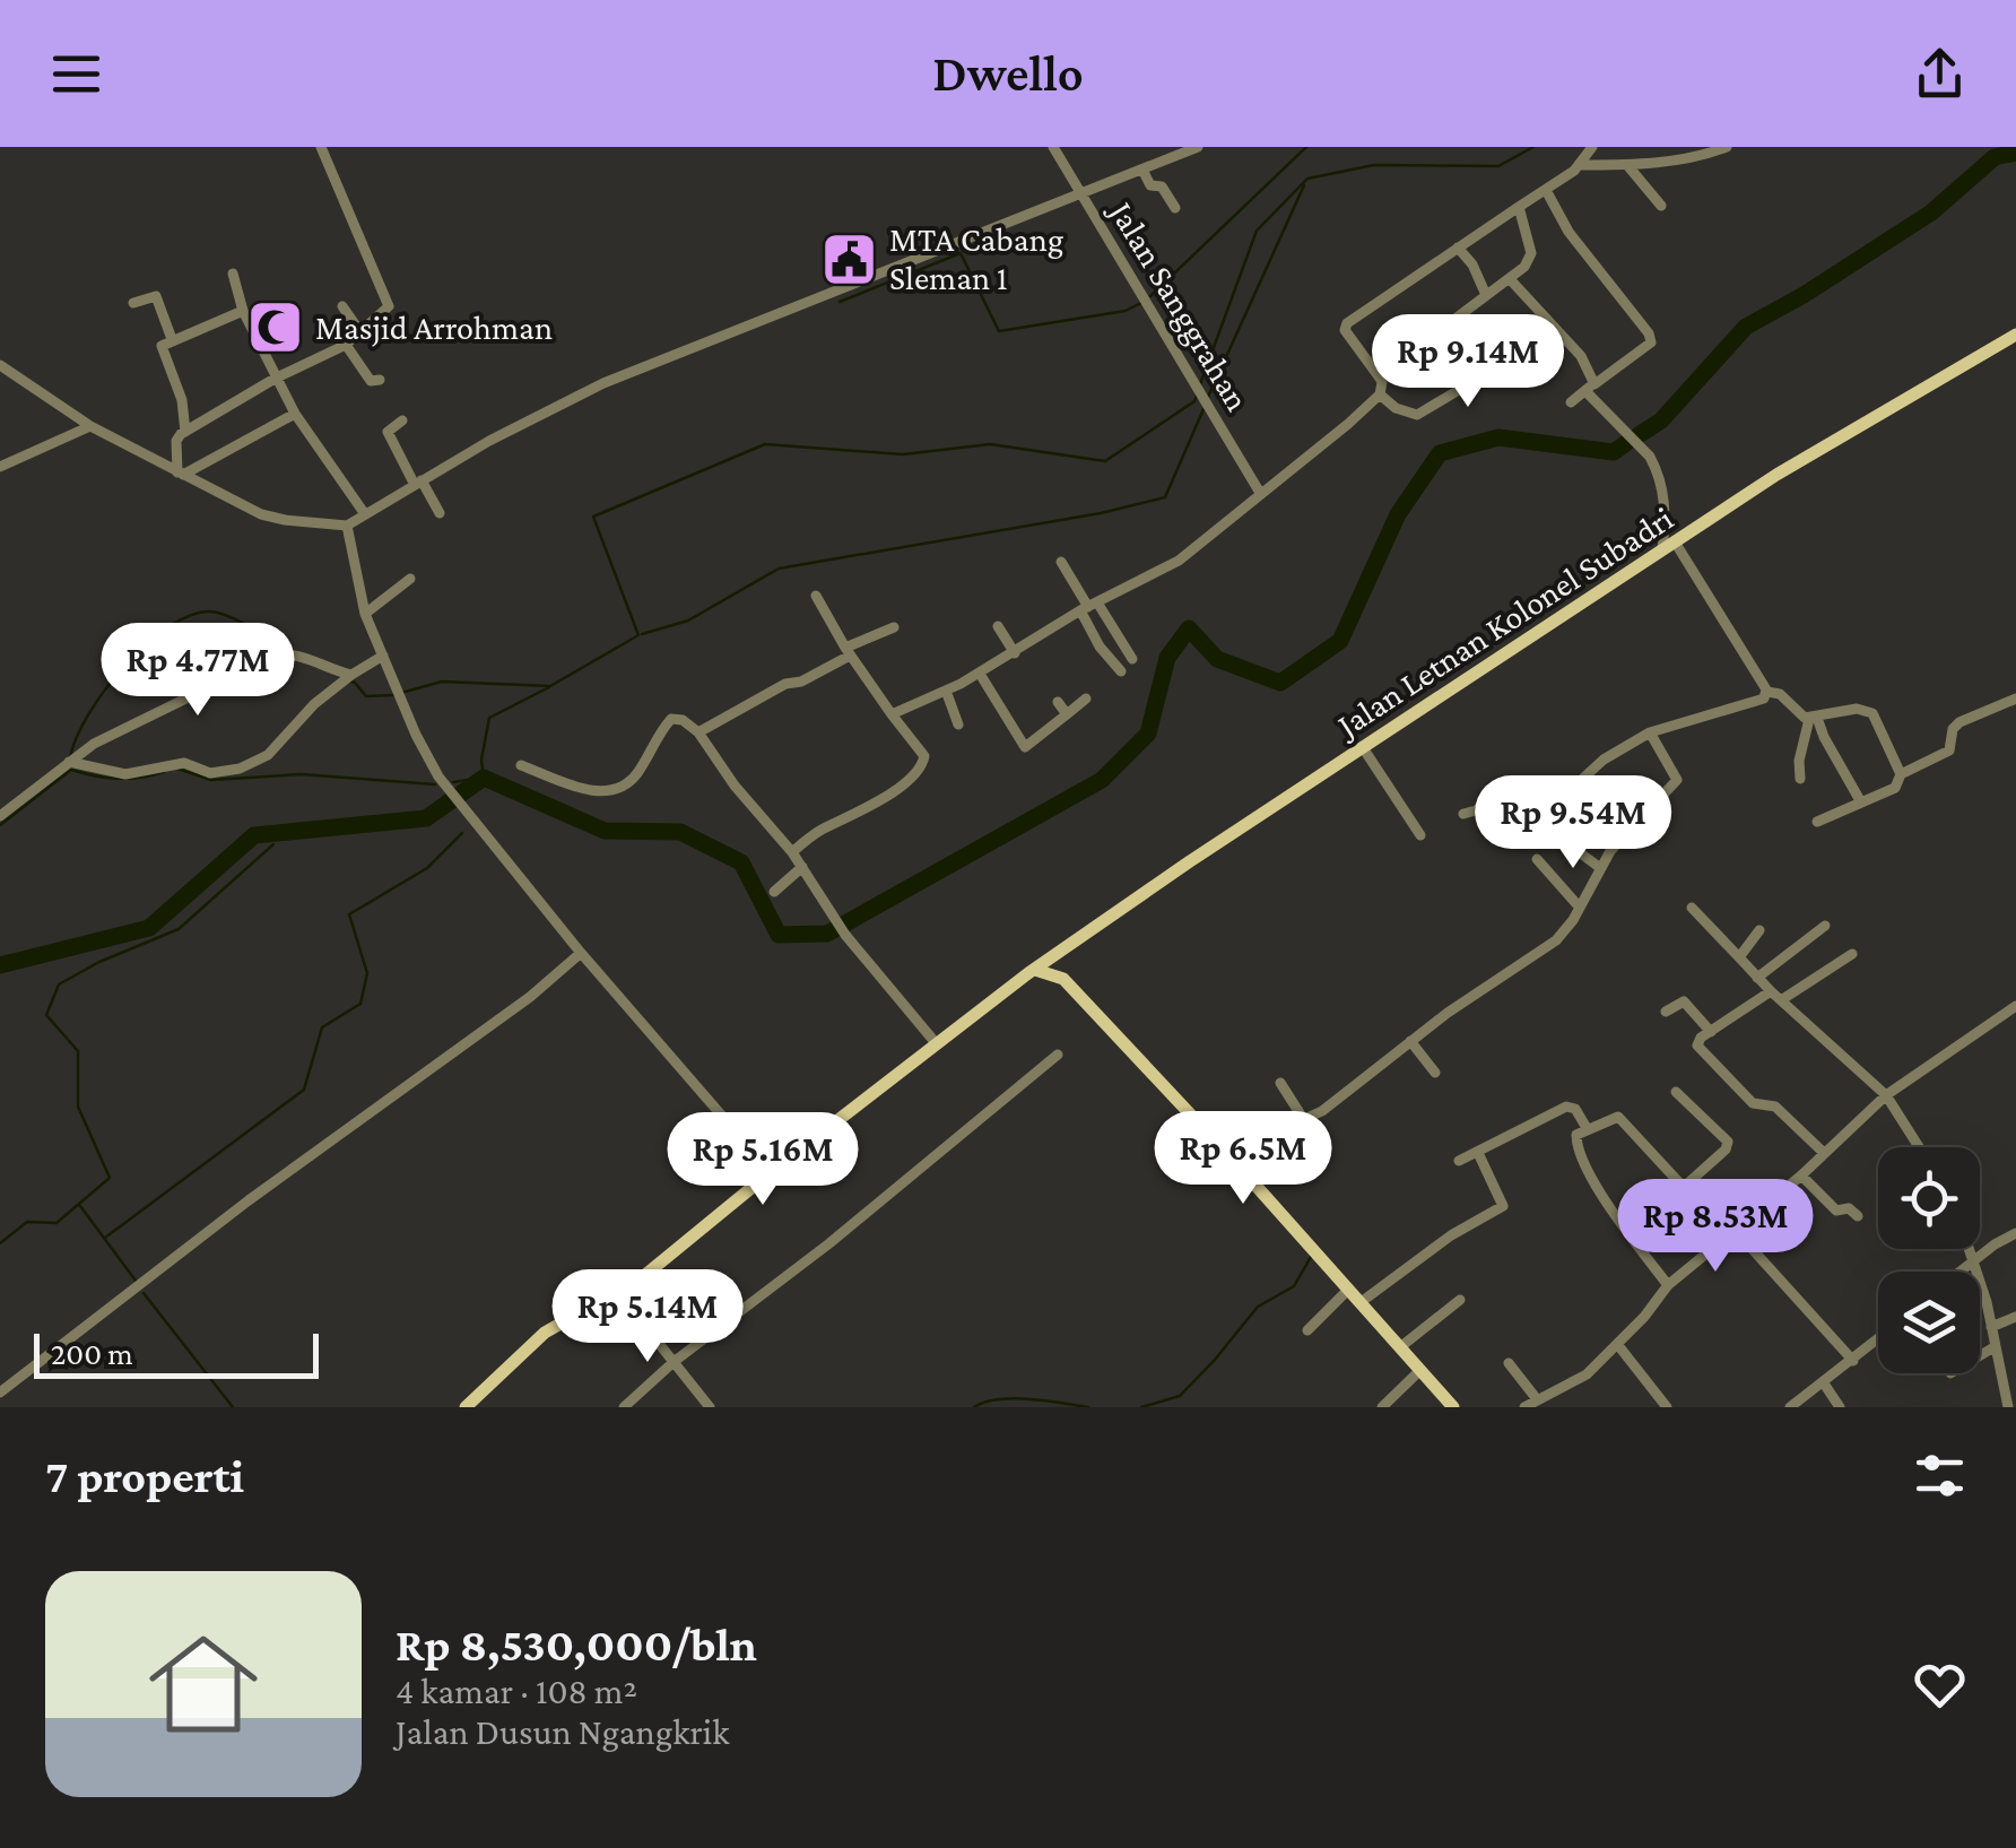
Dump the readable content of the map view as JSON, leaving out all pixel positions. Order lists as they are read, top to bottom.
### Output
{
  "streets": {
    "main road": ["Jalan Letnan Kolonel Subadri"],
    "street": ["Jalan Sanggrahan"]
  },
  "places": {
    "public building": ["MTA Cabang Sleman 1"],
    "mosque": ["Masjid Arrohman"]
  },
  "scale_bar": "200 m",
  "page": {
    "header": "Dwello",
    "price": [
      "Rp 9.14M",
      "Rp 4.77M",
      "Rp 9.54M",
      "Rp 6.5M",
      "Rp 5.16M",
      "Rp 8.53M",
      "Rp 5.14M"
    ],
    "scale": "200 m",
    "heading": "7 properti",
    "list": [
      {
        "name": "Rp 8,530,000/bln",
        "note": "4 kamar · 108 m² · Jalan Dusun Ngangkrik"
      }
    ]
  }
}
